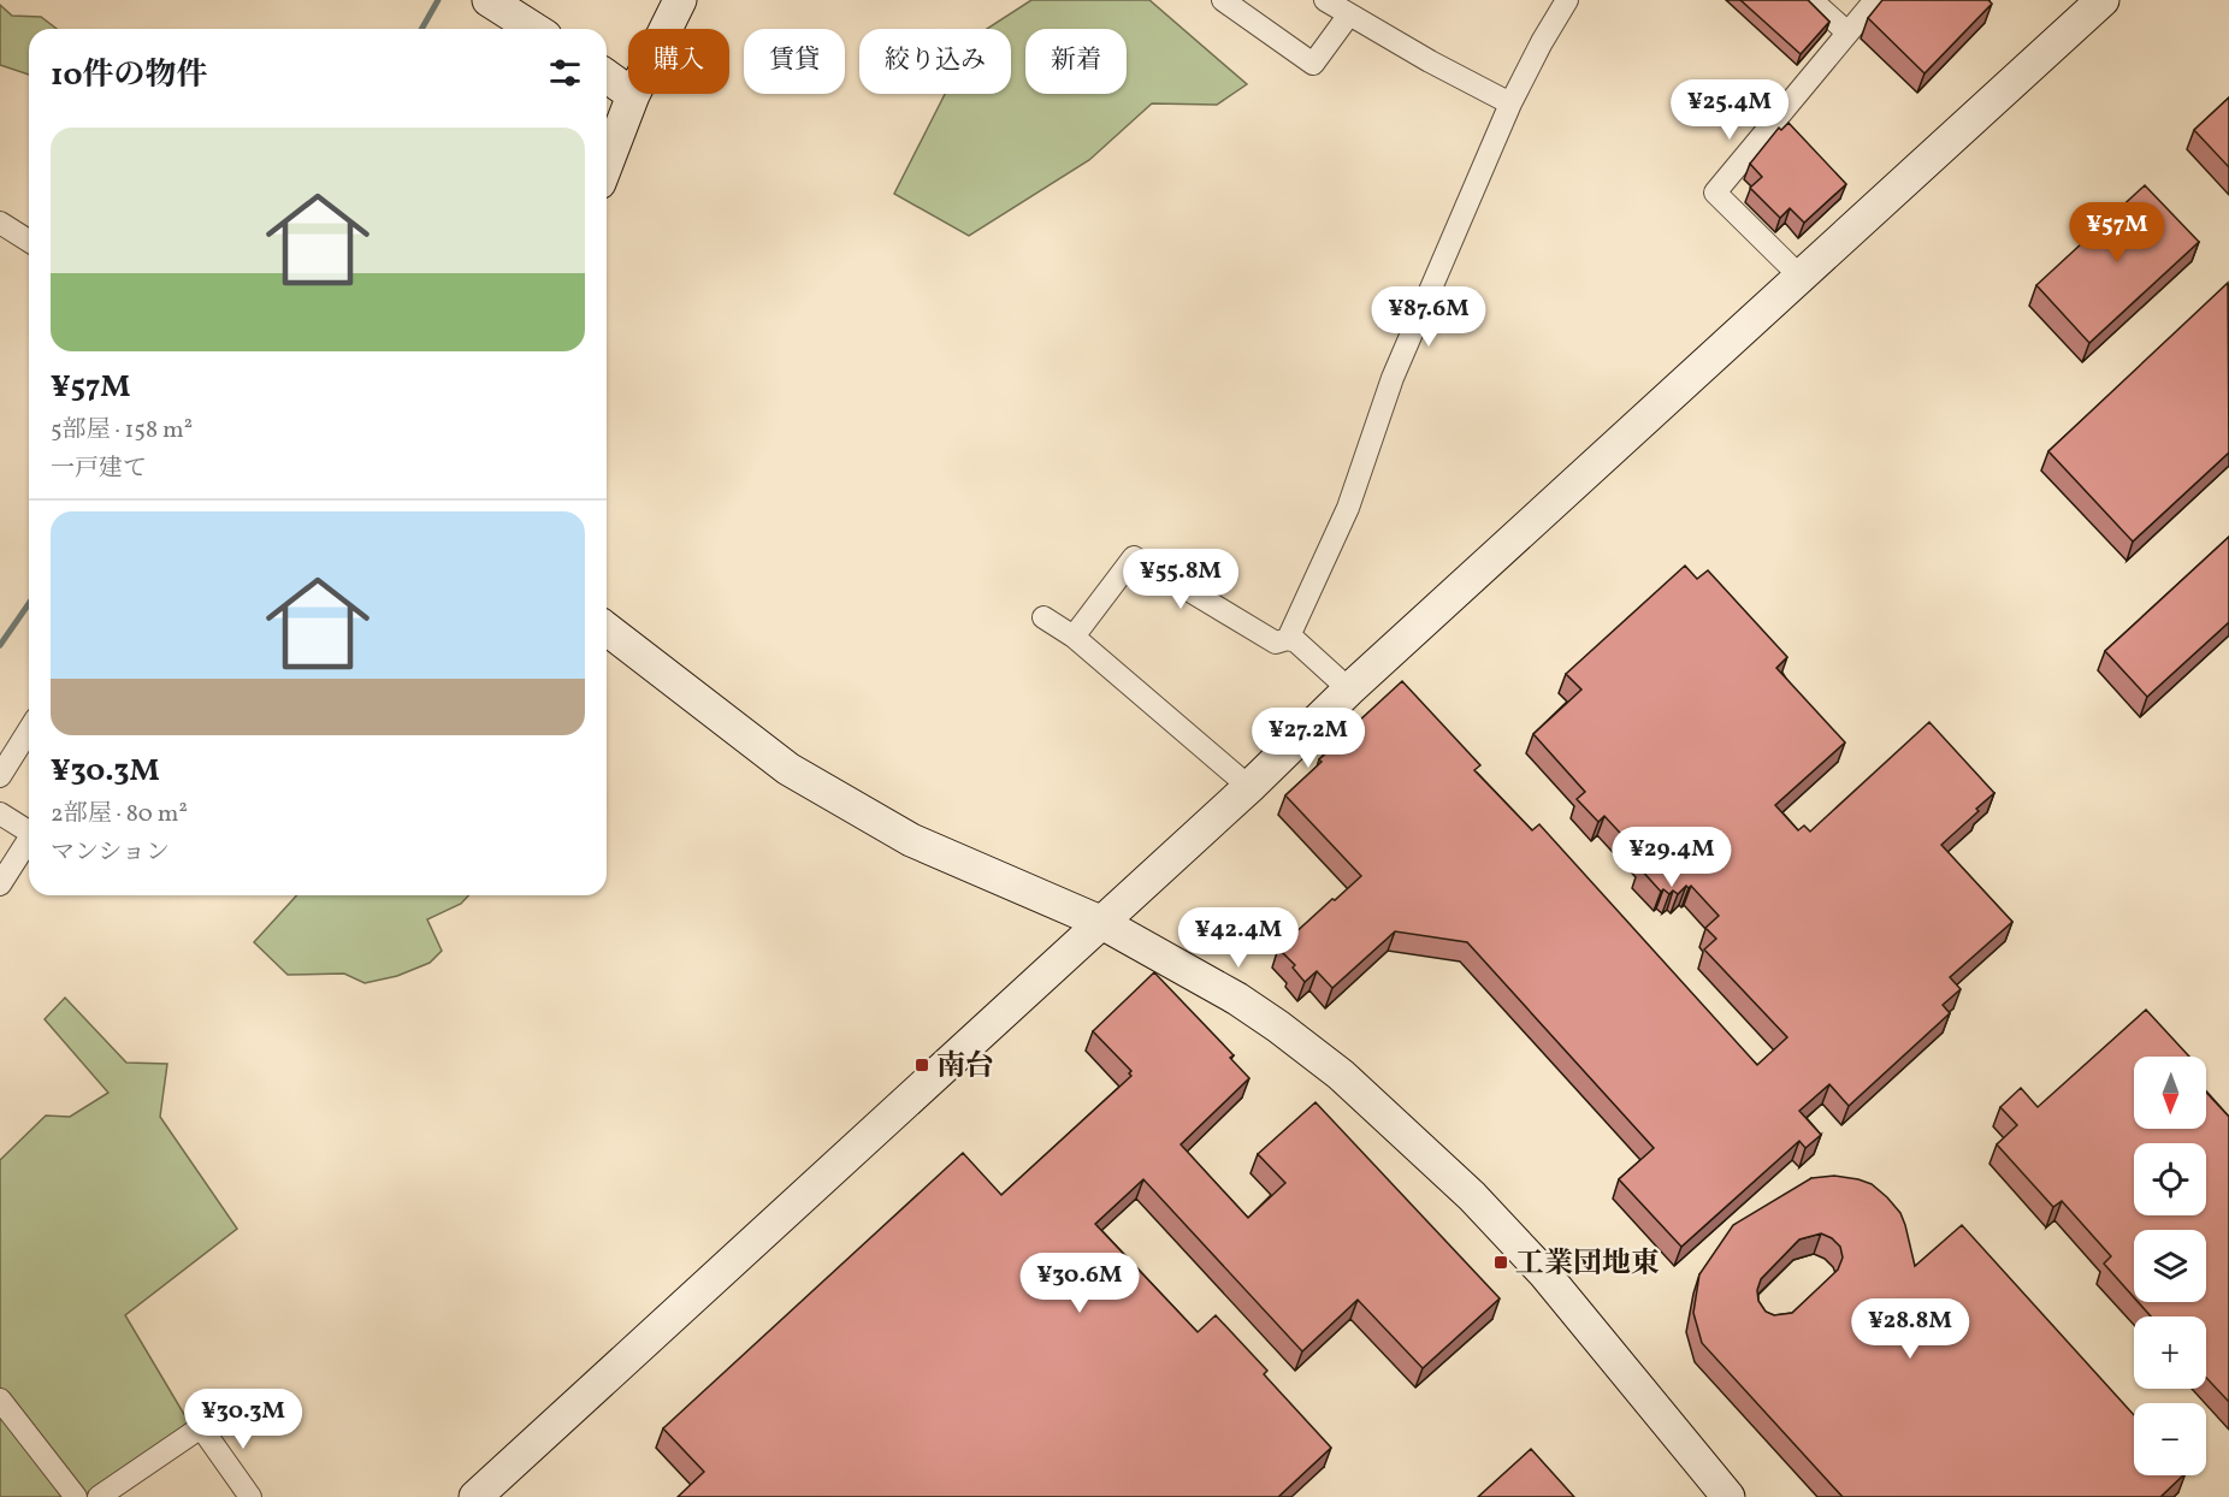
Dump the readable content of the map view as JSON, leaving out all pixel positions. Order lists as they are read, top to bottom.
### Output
{
  "places": {
    "transit": ["南台", "工業団地東"]
  },
  "north": "bottom",
  "page": {
    "chip": [
      "購入",
      "賃貸",
      "絞り込み",
      "新着"
    ],
    "heading": "10件の物件",
    "price": [
      "¥25.4M",
      "¥57M",
      "¥87.6M",
      "¥55.8M",
      "¥27.2M",
      "¥29.4M",
      "¥42.4M",
      "¥30.6M",
      "¥28.8M",
      "¥30.3M"
    ],
    "list": [
      {
        "name": "¥57M",
        "note": "5部屋 · 158 m² · 一戸建て"
      },
      {
        "name": "¥30.3M",
        "note": "2部屋 · 80 m² · マンション"
      }
    ],
    "map_buttons": ["+", "−"]
  }
}
